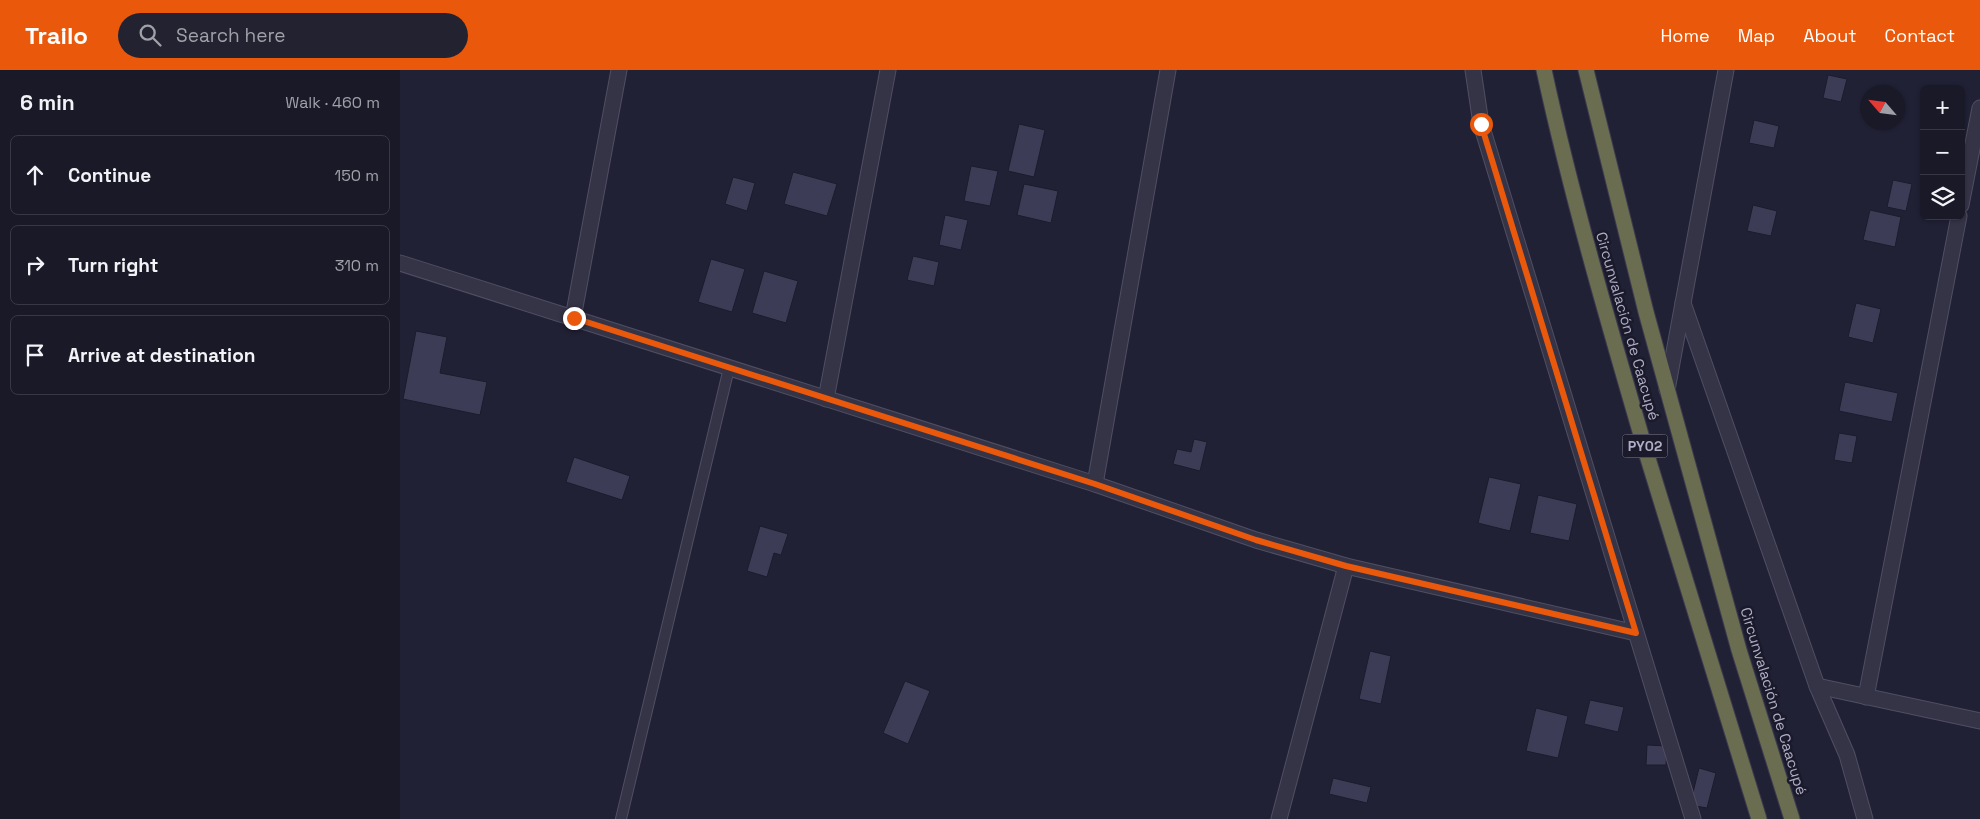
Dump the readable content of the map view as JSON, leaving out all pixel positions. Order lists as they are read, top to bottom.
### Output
{
  "streets": {
    "highway": ["Circunvalación de Caacupé", "PY02"]
  },
  "north": "top left",
  "page": {
    "header": "Trailo",
    "search": "Search here",
    "nav": [
      "Home",
      "Map",
      "About",
      "Contact"
    ],
    "heading": ["6 min", "Walk · 460 m"],
    "map_buttons": ["+", "−"],
    "list": [
      ["Continue", "150 m"],
      ["Turn right", "310 m"],
      "Arrive at destination"
    ]
  }
}
